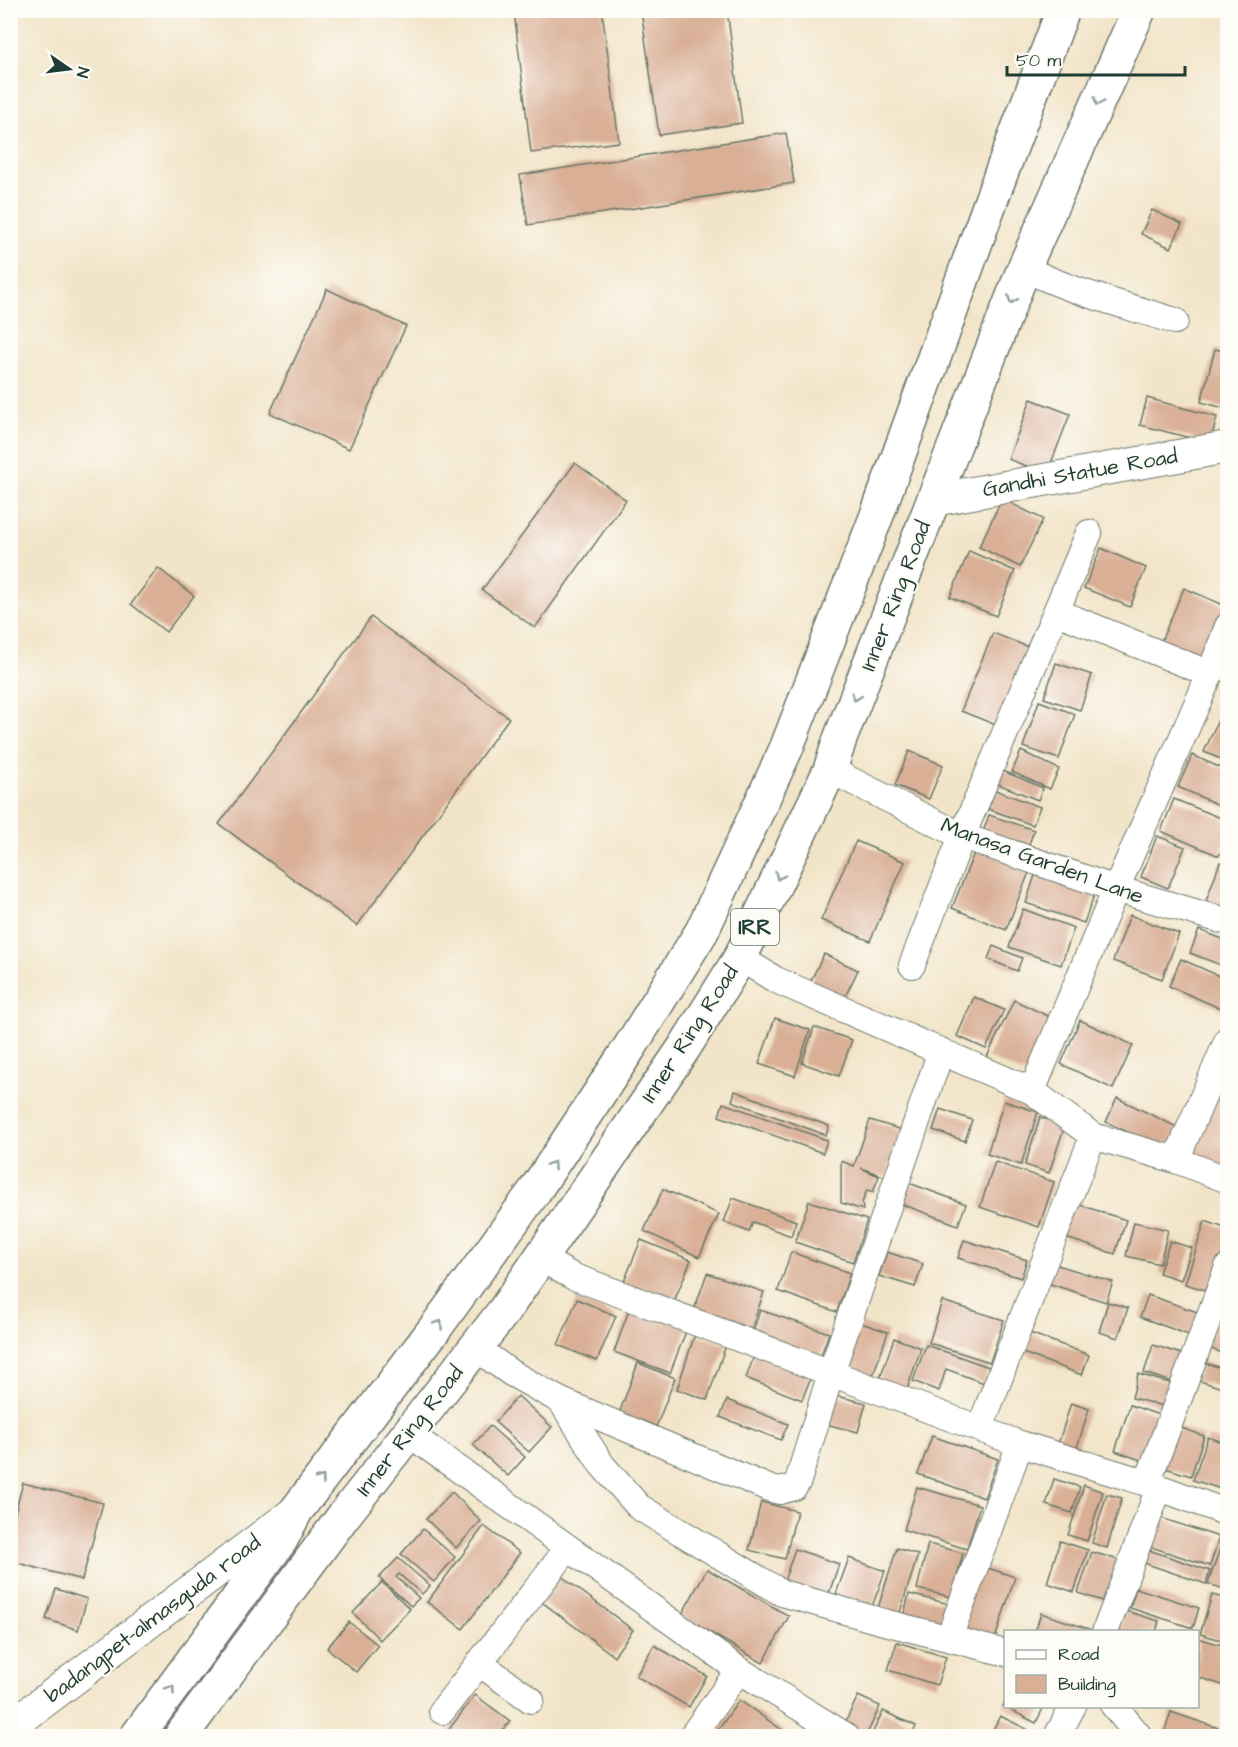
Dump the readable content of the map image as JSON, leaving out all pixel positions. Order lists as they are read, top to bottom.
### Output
{
  "streets": {
    "highway": ["Inner Ring Road", "IRR"],
    "street": ["Gandhi Statue Road", "Manasa Garden Lane", "badangpet-almasguda road"]
  },
  "crossings": [
    ["Gandhi Statue Road", "Inner Ring Road"],
    ["Inner Ring Road", "Manasa Garden Lane"],
    ["Inner Ring Road", "badangpet-almasguda road"]
  ],
  "legend": ["Road", "Building"],
  "scale_bar": "50 m",
  "north": "right"
}
